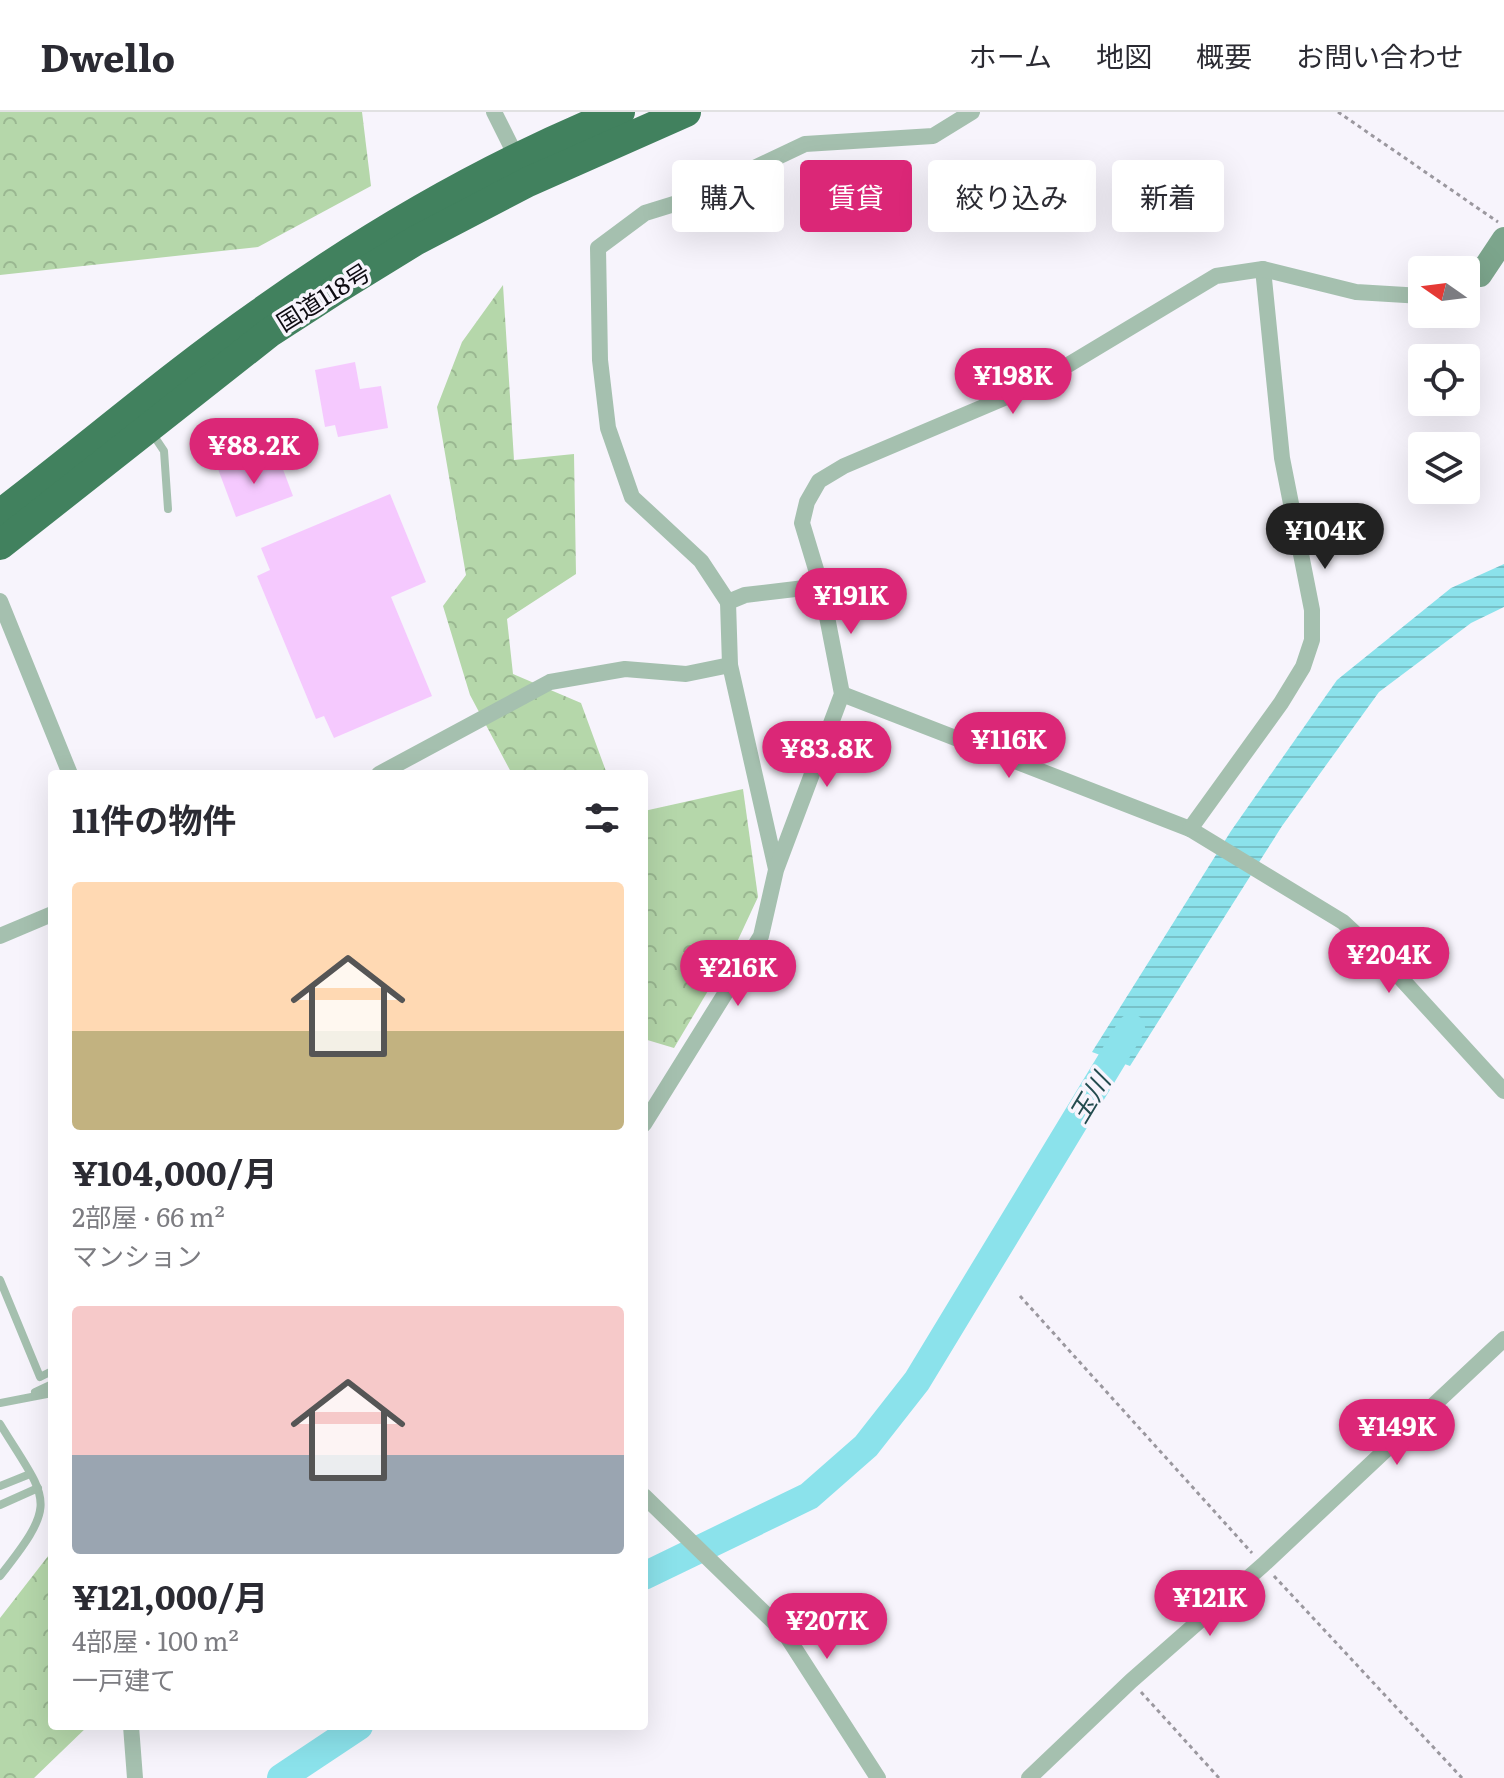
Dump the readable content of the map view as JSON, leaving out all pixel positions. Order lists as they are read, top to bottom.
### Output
{
  "streets": {
    "highway": ["国道118号"]
  },
  "water": ["玉川"],
  "north": "left",
  "page": {
    "header": "Dwello",
    "nav": [
      "ホーム",
      "地図",
      "概要",
      "お問い合わせ"
    ],
    "chip": [
      "購入",
      "賃貸",
      "絞り込み",
      "新着"
    ],
    "price": [
      "¥198K",
      "¥88.2K",
      "¥104K",
      "¥191K",
      "¥116K",
      "¥83.8K",
      "¥204K",
      "¥216K",
      "¥149K",
      "¥121K",
      "¥207K"
    ],
    "heading": "11件の物件",
    "list": [
      {
        "name": "¥104,000/月",
        "note": "2部屋 · 66 m² · マンション"
      },
      {
        "name": "¥121,000/月",
        "note": "4部屋 · 100 m² · 一戸建て"
      }
    ]
  }
}
